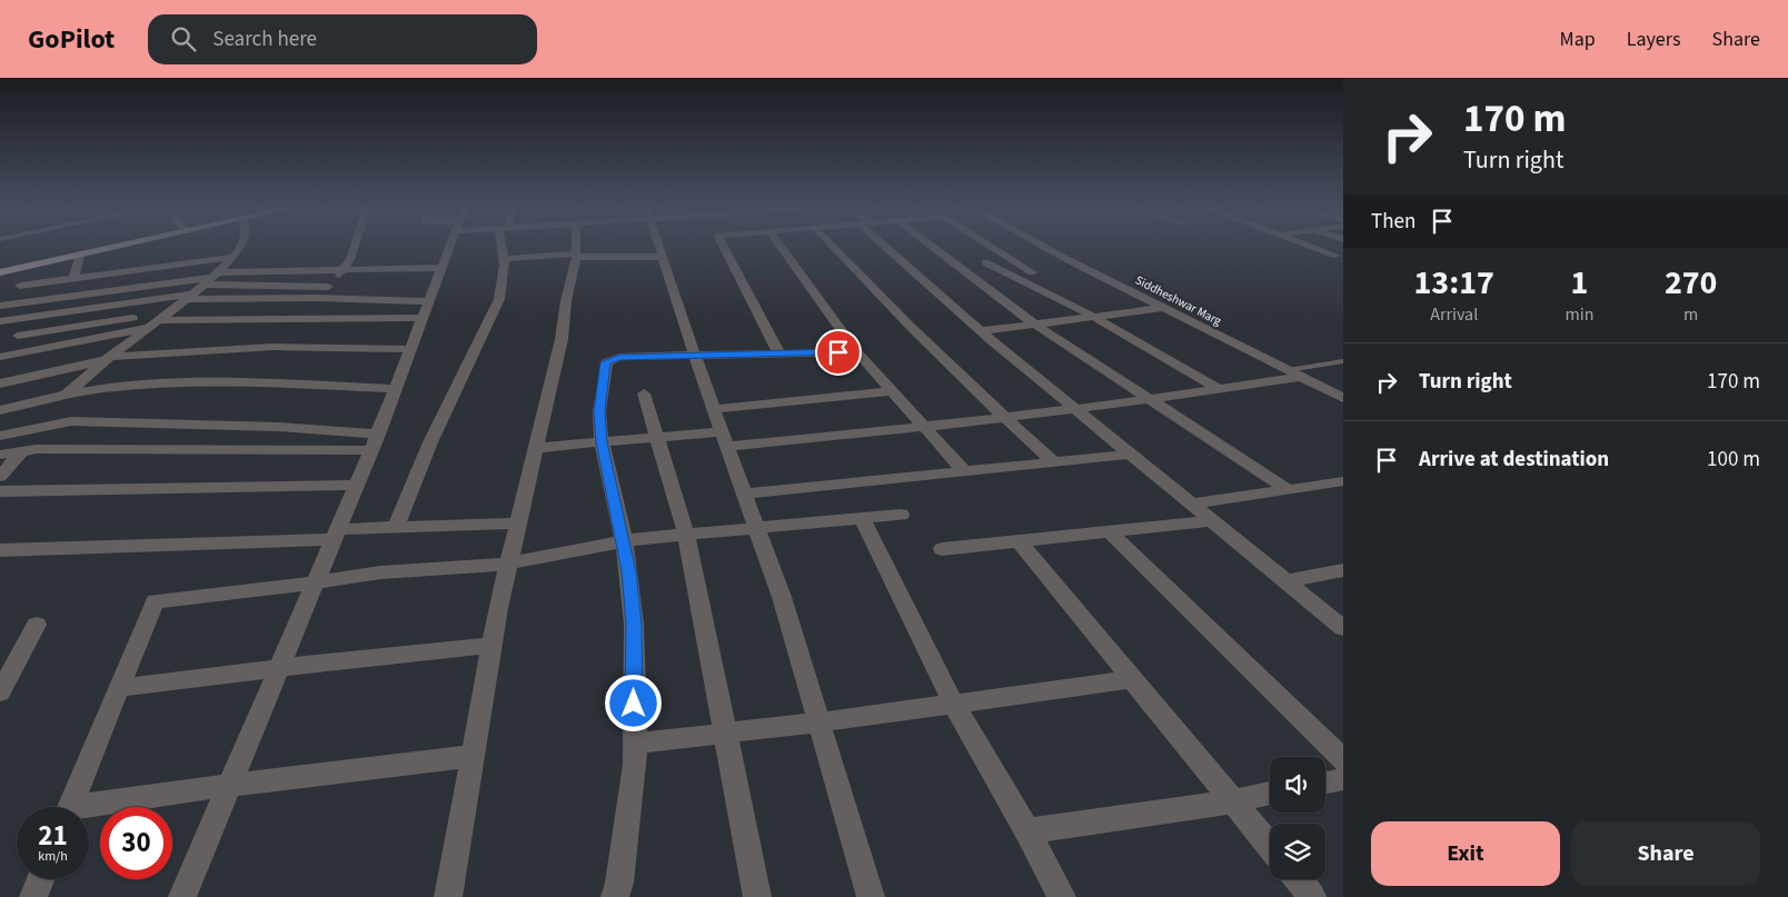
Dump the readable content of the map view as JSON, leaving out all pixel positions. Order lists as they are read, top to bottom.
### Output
{
  "streets": {
    "street": ["Siddheshwar Marg"]
  },
  "page": {
    "header": "GoPilot",
    "search": "Search here",
    "nav": ["Map", "Layers", "Share"],
    "turn": ["170 m", "Turn right"],
    "then": "Then",
    "eta": [
      "13:17",
      "Arrival",
      "1",
      "min",
      "270",
      "m"
    ],
    "list": [
      {
        "name": "Turn right",
        "value": "170 m"
      },
      {
        "name": "Arrive at destination",
        "value": "100 m"
      }
    ],
    "speed": "21 km/h",
    "limit": "30",
    "buttons": ["Exit", "Share"]
  }
}
